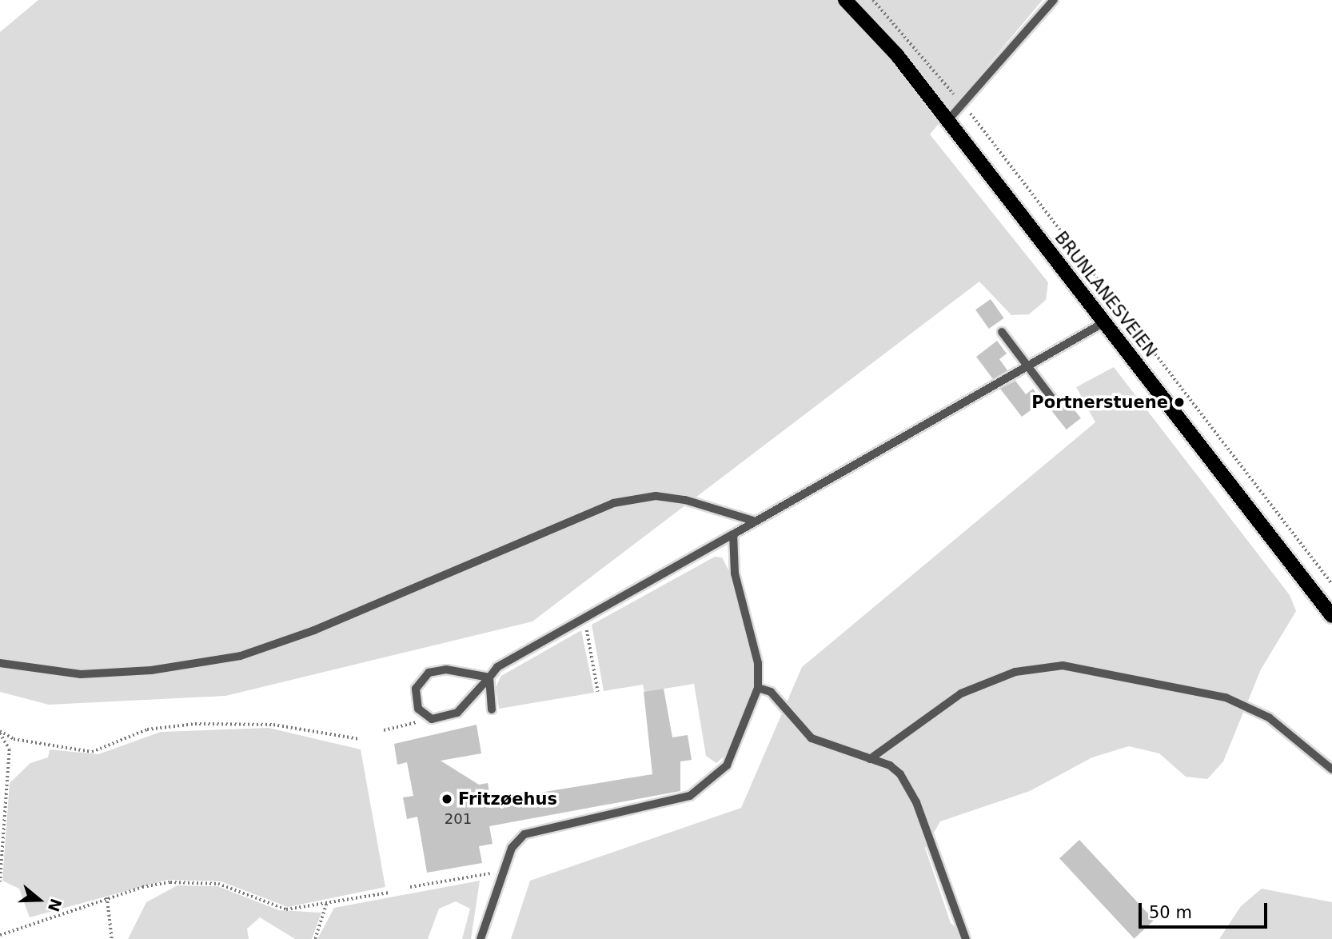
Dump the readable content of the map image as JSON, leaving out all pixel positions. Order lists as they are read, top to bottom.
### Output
{
  "streets": {
    "main road": ["BRUNLANESVEIEN"]
  },
  "places": ["Portnerstuene", "Fritzøehus"],
  "house_numbers": ["201"],
  "scale_bar": "50 m",
  "north": "right"
}
